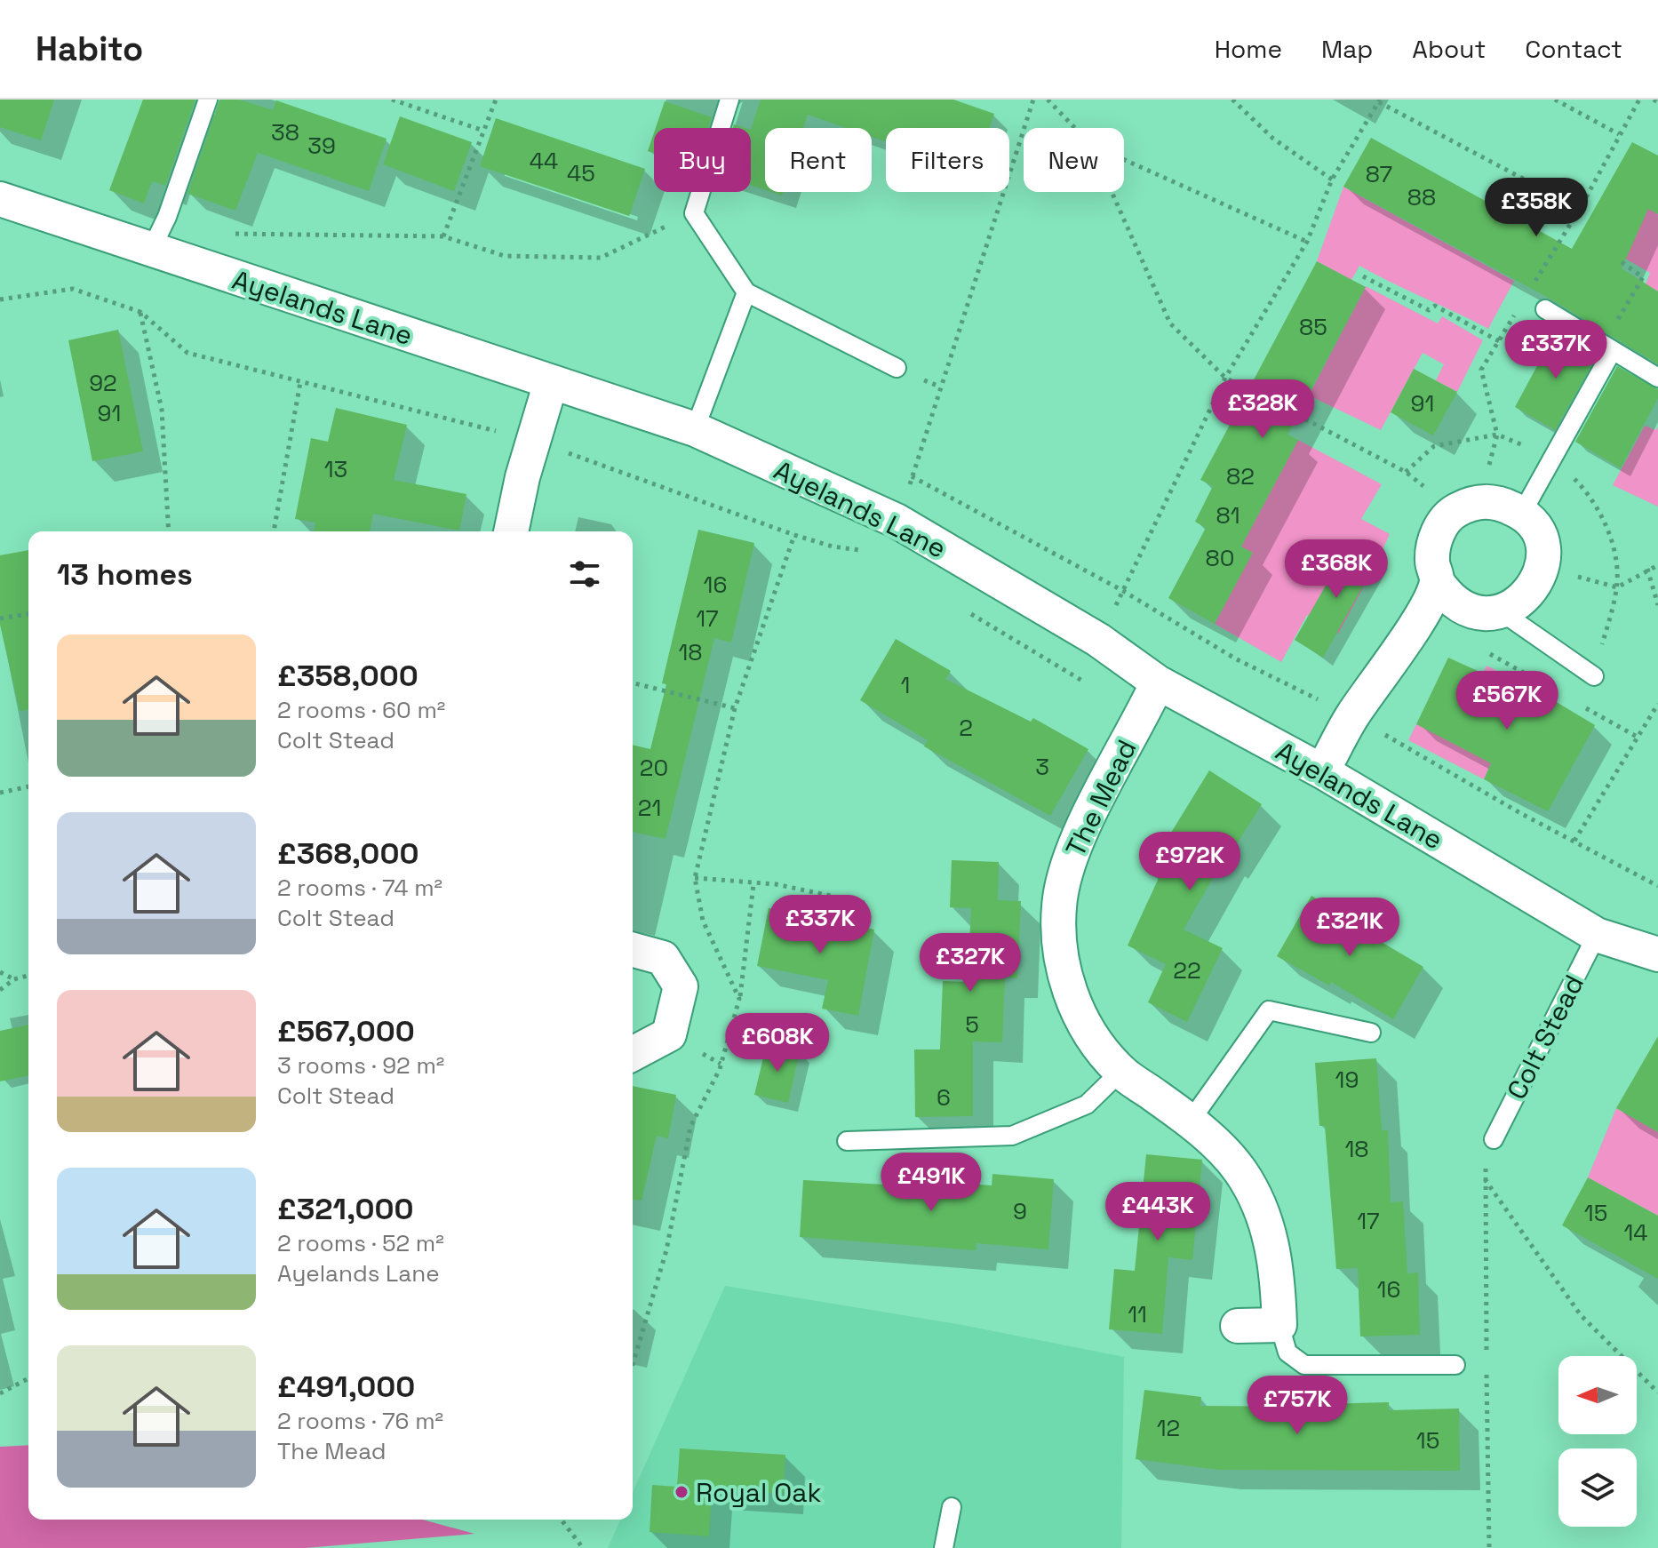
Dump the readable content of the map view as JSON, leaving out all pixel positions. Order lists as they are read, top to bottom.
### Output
{
  "streets": {
    "street": ["Ayelands Lane", "The Mead"],
    "lane": ["Colt Stead"]
  },
  "crossings": [
    ["Ayelands Lane", "The Mead"],
    ["Ayelands Lane", "Colt Stead"]
  ],
  "places": ["Royal Oak"],
  "house_numbers": [
    "38",
    "39",
    "44",
    "45",
    "87",
    "88",
    "85",
    "92",
    "91",
    "91",
    "13",
    "82",
    "81",
    "80",
    "16",
    "17",
    "18",
    "1",
    "2",
    "3",
    "20",
    "21",
    "22",
    "5",
    "19",
    "6",
    "18",
    "9",
    "15",
    "17",
    "14",
    "16",
    "11",
    "12",
    "15"
  ],
  "north": "left",
  "page": {
    "header": "Habito",
    "nav": [
      "Home",
      "Map",
      "About",
      "Contact"
    ],
    "chip": [
      "Buy",
      "Rent",
      "Filters",
      "New"
    ],
    "price": [
      "£358K",
      "£337K",
      "£328K",
      "£368K",
      "£567K",
      "£972K",
      "£337K",
      "£321K",
      "£327K",
      "£608K",
      "£491K",
      "£443K",
      "£757K"
    ],
    "heading": "13 homes",
    "list": [
      {
        "name": "£358,000",
        "note": "2 rooms · 60 m² · Colt Stead"
      },
      {
        "name": "£368,000",
        "note": "2 rooms · 74 m² · Colt Stead"
      },
      {
        "name": "£567,000",
        "note": "3 rooms · 92 m² · Colt Stead"
      },
      {
        "name": "£321,000",
        "note": "2 rooms · 52 m² · Ayelands Lane"
      },
      {
        "name": "£491,000",
        "note": "2 rooms · 76 m² · The Mead"
      }
    ]
  }
}
